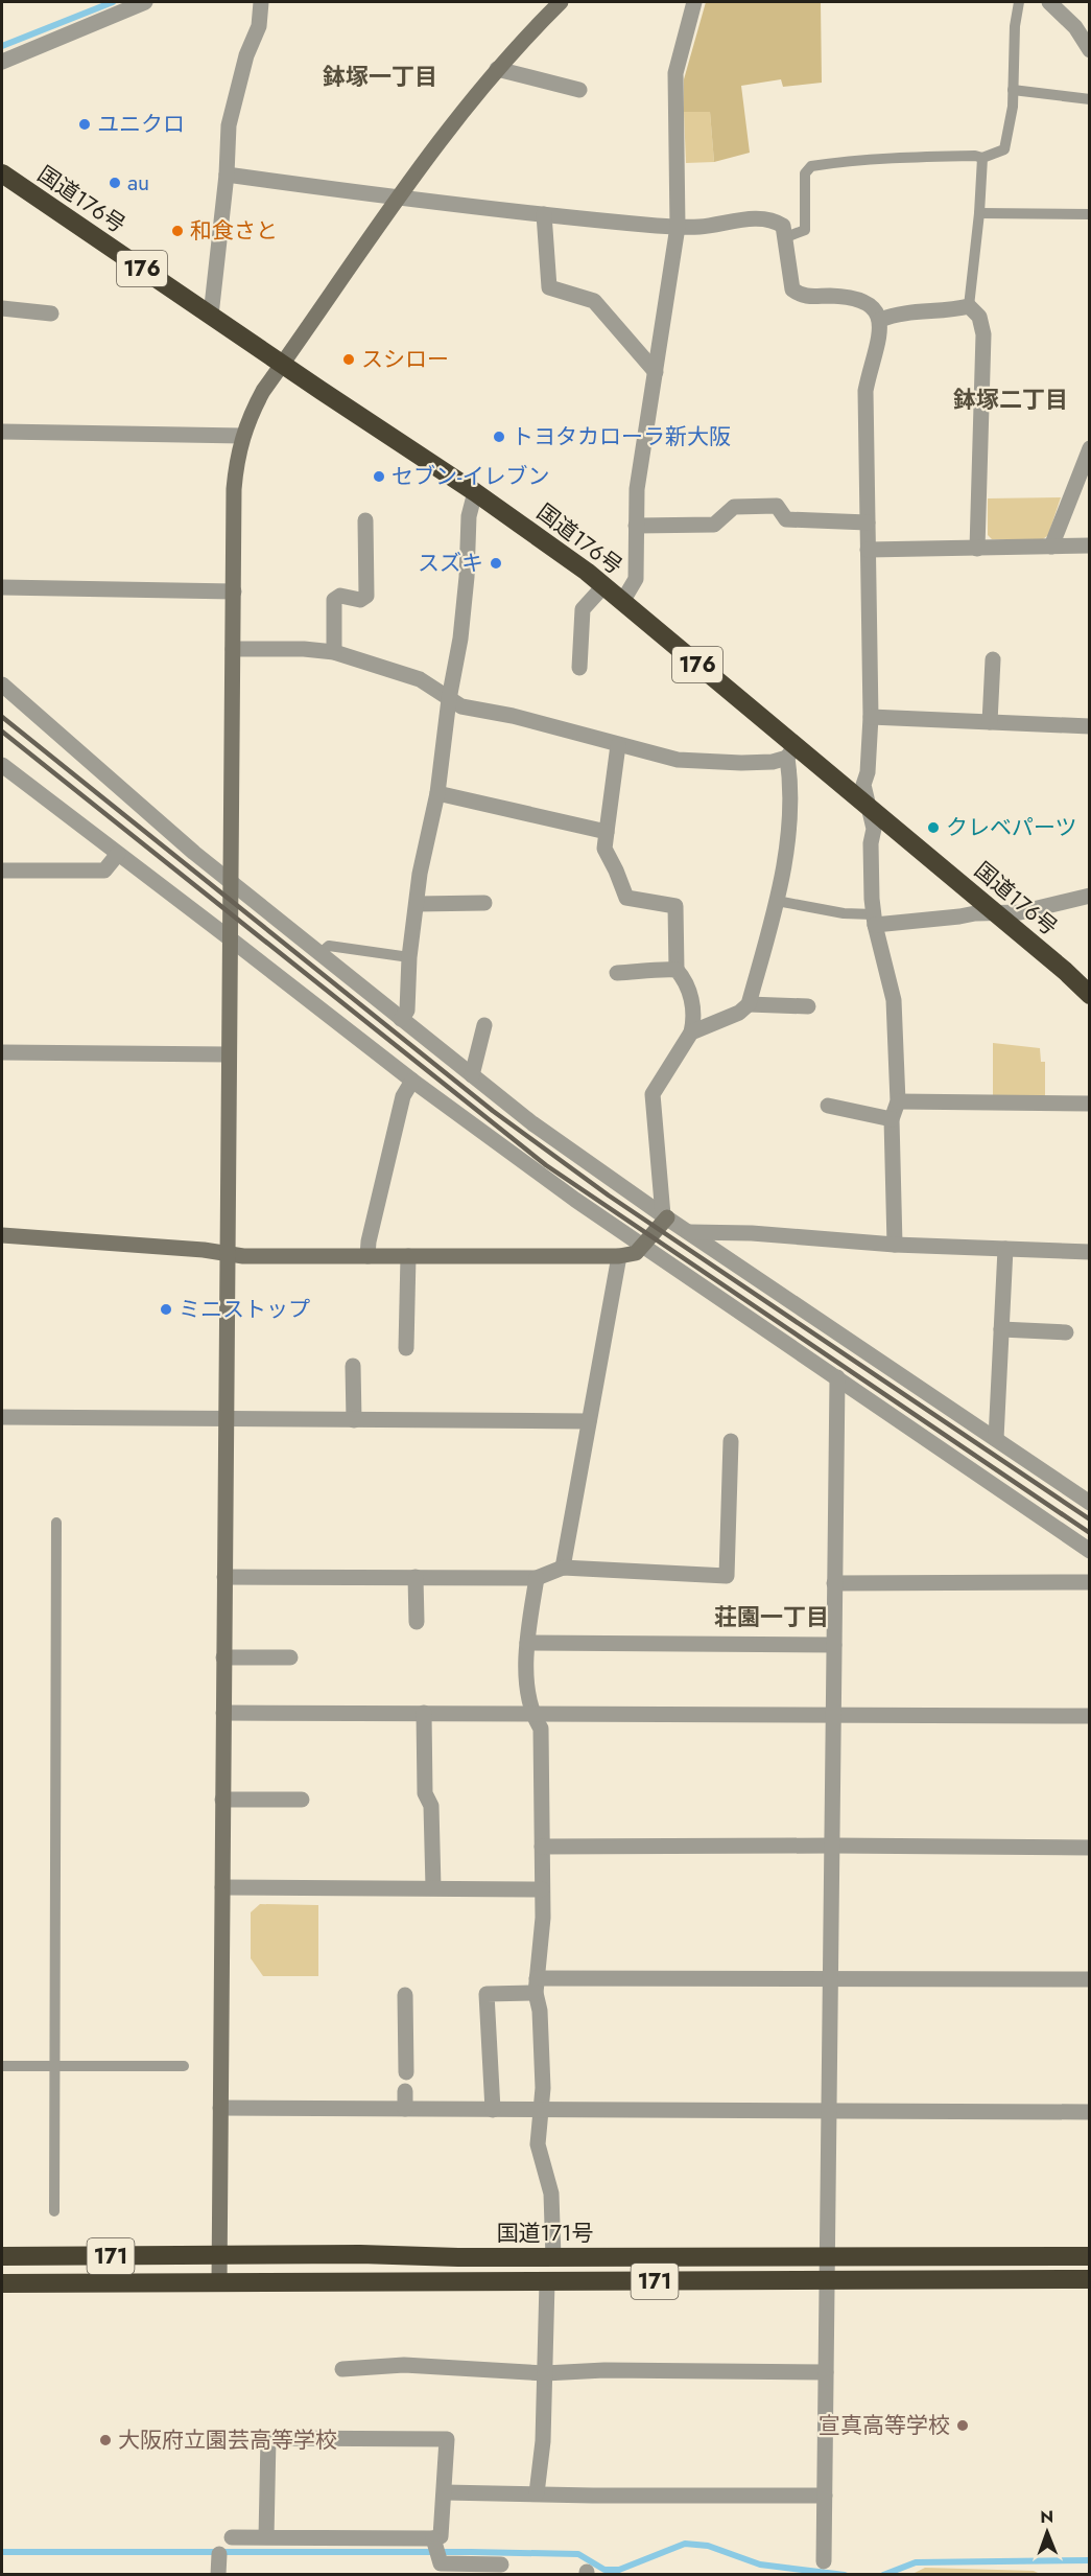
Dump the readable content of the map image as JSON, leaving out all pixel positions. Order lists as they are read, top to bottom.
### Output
{
  "streets": {
    "highway": [
      "国道176号",
      "176",
      "国道171号",
      "171"
    ]
  },
  "districts": ["鉢塚一丁目", "鉢塚二丁目", "荘園一丁目"],
  "places": [
    "ユニクロ",
    "au",
    "和食さと",
    "スシロー",
    "トヨタカローラ新大阪",
    "セブン-イレブン",
    "スズキ",
    "クレベパーツ",
    "ミニストップ",
    "宣真高等学校",
    "大阪府立園芸高等学校"
  ],
  "north": "top"
}
